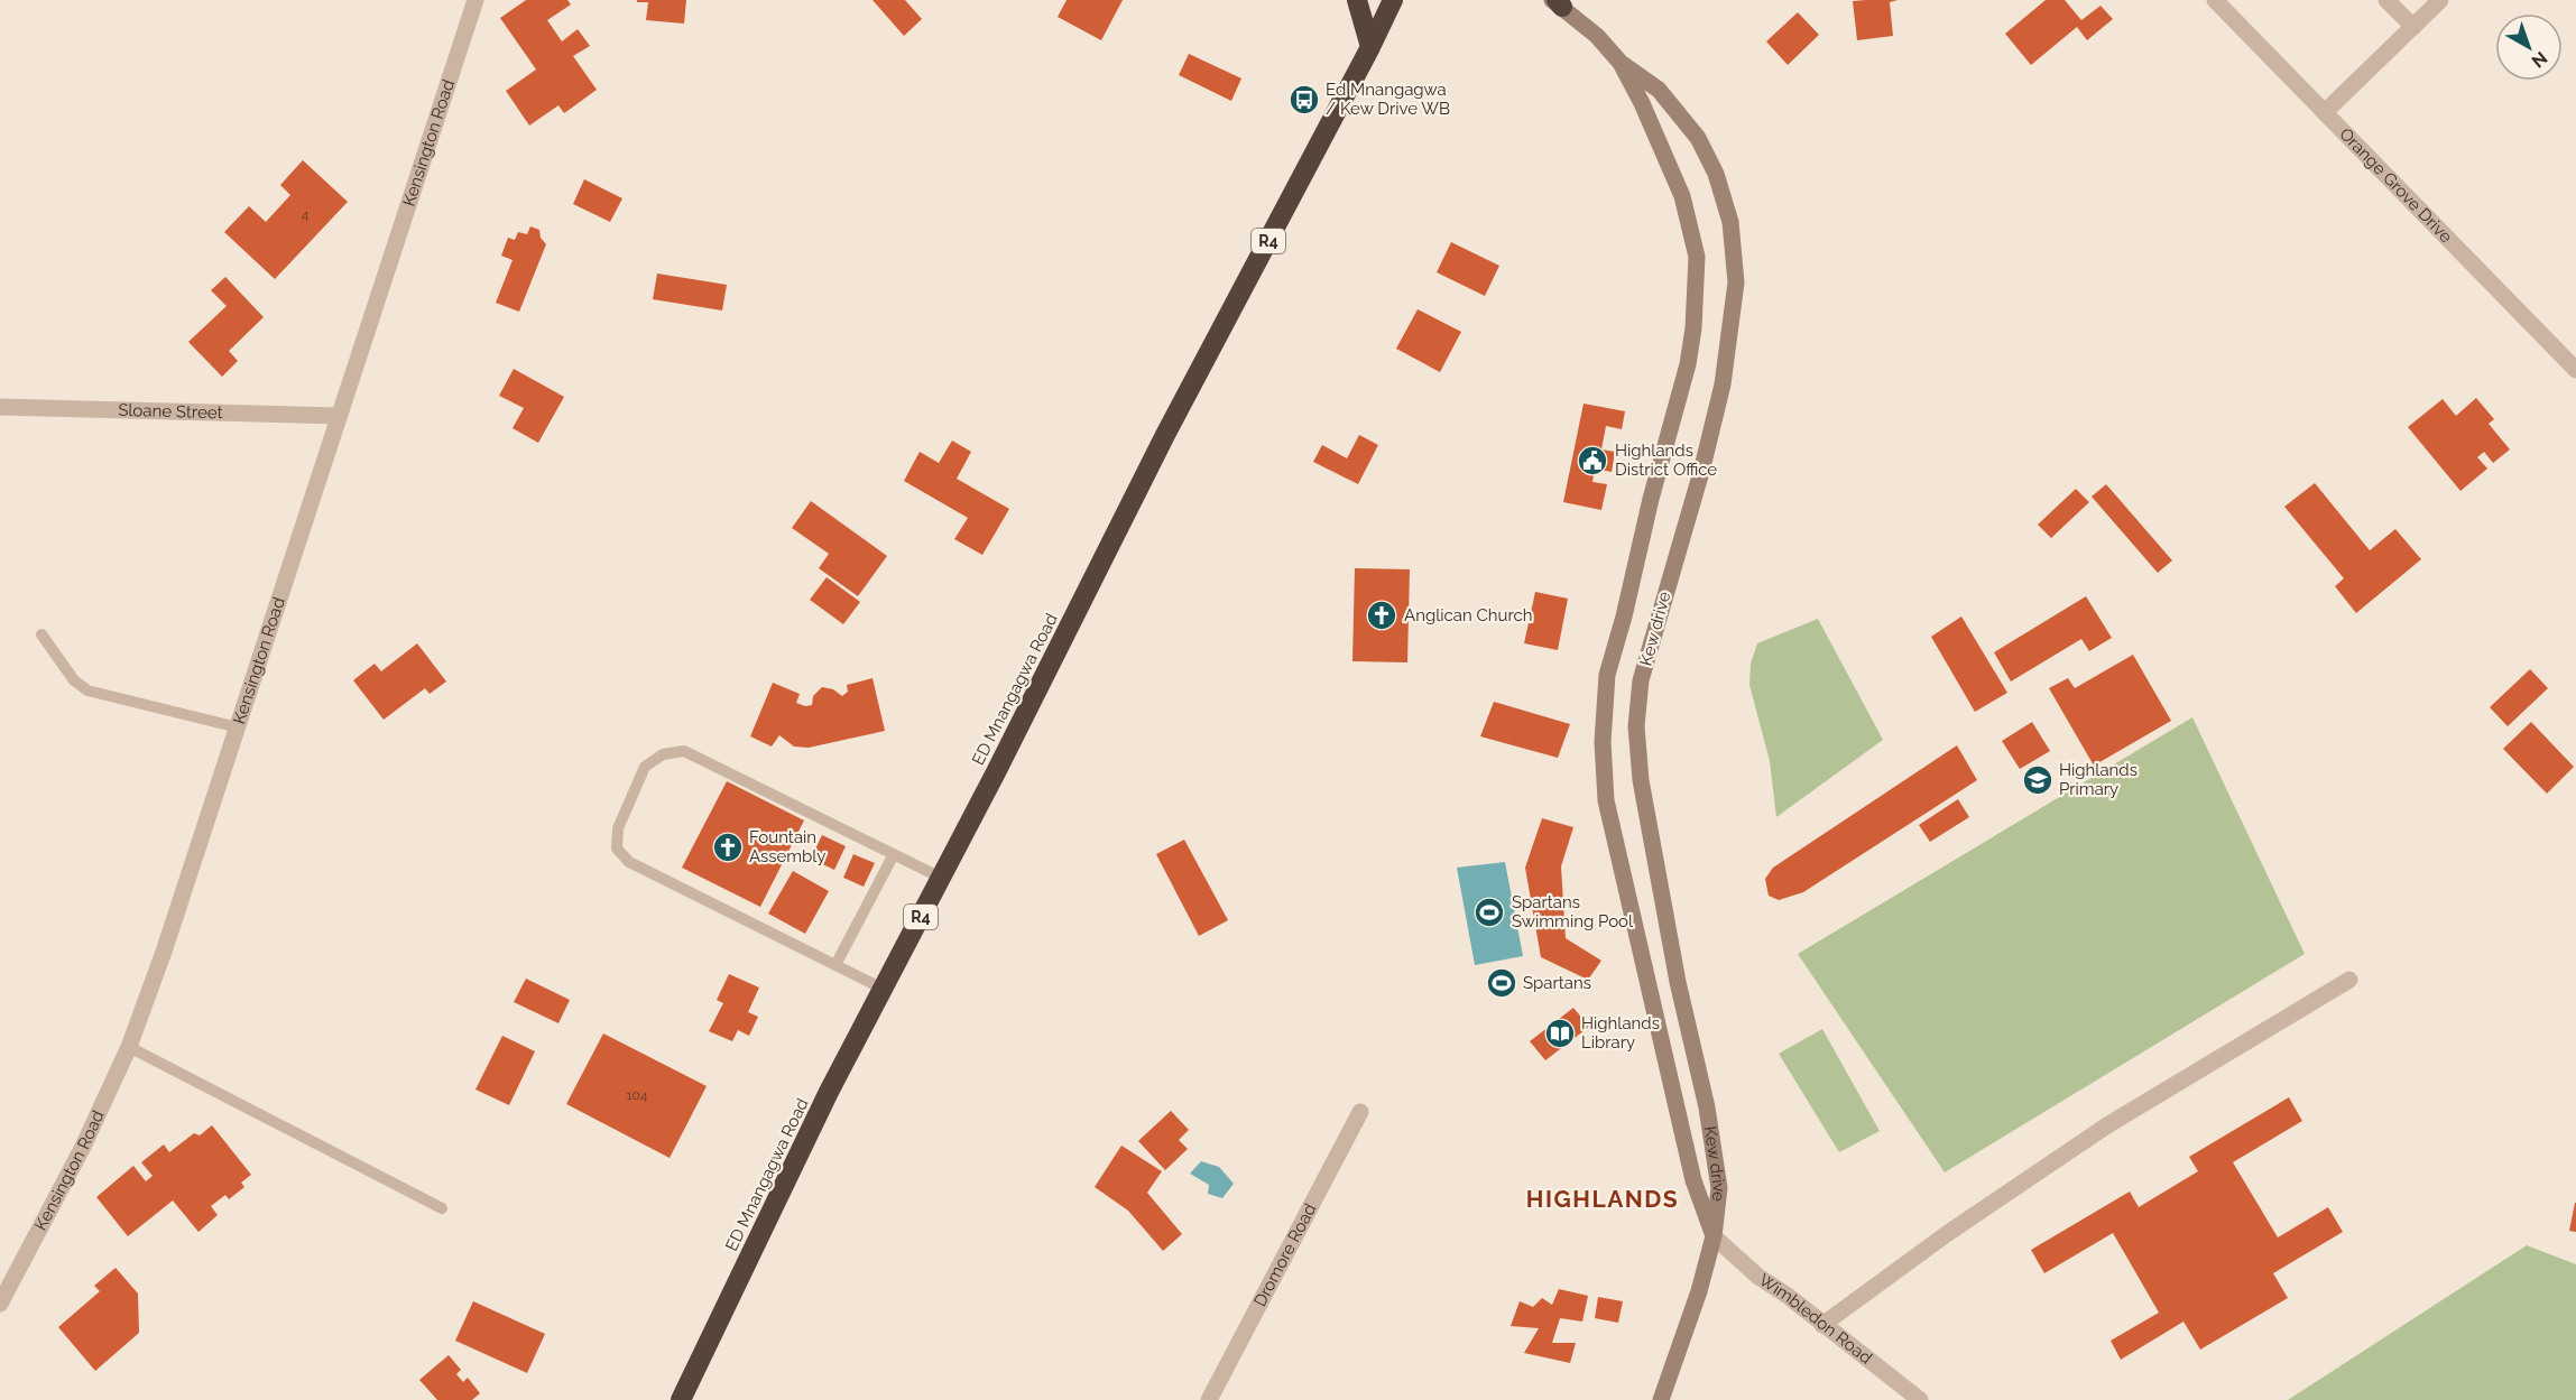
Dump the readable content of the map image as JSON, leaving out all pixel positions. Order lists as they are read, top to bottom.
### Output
{
  "streets": {
    "highway": ["R4", "ED Mnangagwa Road"],
    "street": [
      "Kensington Road",
      "Orange Grove Drive",
      "Sloane Street",
      "Kew drive",
      "Dromore Road",
      "Wimbledon Road"
    ]
  },
  "crossings": [
    ["Kensington Road", "Sloane Street"],
    ["Kew drive", "Wimbledon Road"]
  ],
  "districts": ["HIGHLANDS"],
  "places": {
    "bus stop": ["Ed Mnangagwa / Kew Drive WB"],
    "public building": ["Highlands District Office"],
    "church": ["Anglican Church", "Fountain Assembly"],
    "school or university": ["Highlands Primary"],
    "sports": ["Spartans Swimming Pool", "Spartans"],
    "library": ["Highlands Library"]
  },
  "house_numbers": ["4", "104"],
  "north": "bottom right"
}
